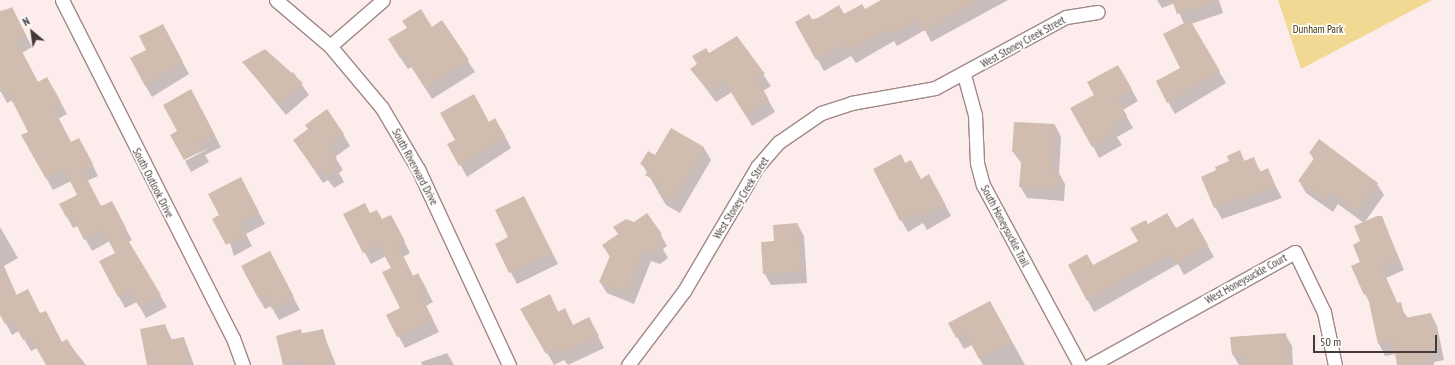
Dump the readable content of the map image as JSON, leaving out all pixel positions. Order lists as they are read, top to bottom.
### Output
{
  "streets": {
    "street": [
      "West Stoney Creek Street",
      "South Riverward Drive",
      "South Outlook Drive",
      "South Honeysuckle Trail",
      "West Honeysuckle Court"
    ]
  },
  "crossings": [
    ["West Stoney Creek Street", "South Honeysuckle Trail"]
  ],
  "parks": ["Dunham Park"],
  "scale_bar": "50 m",
  "north": "top left"
}
